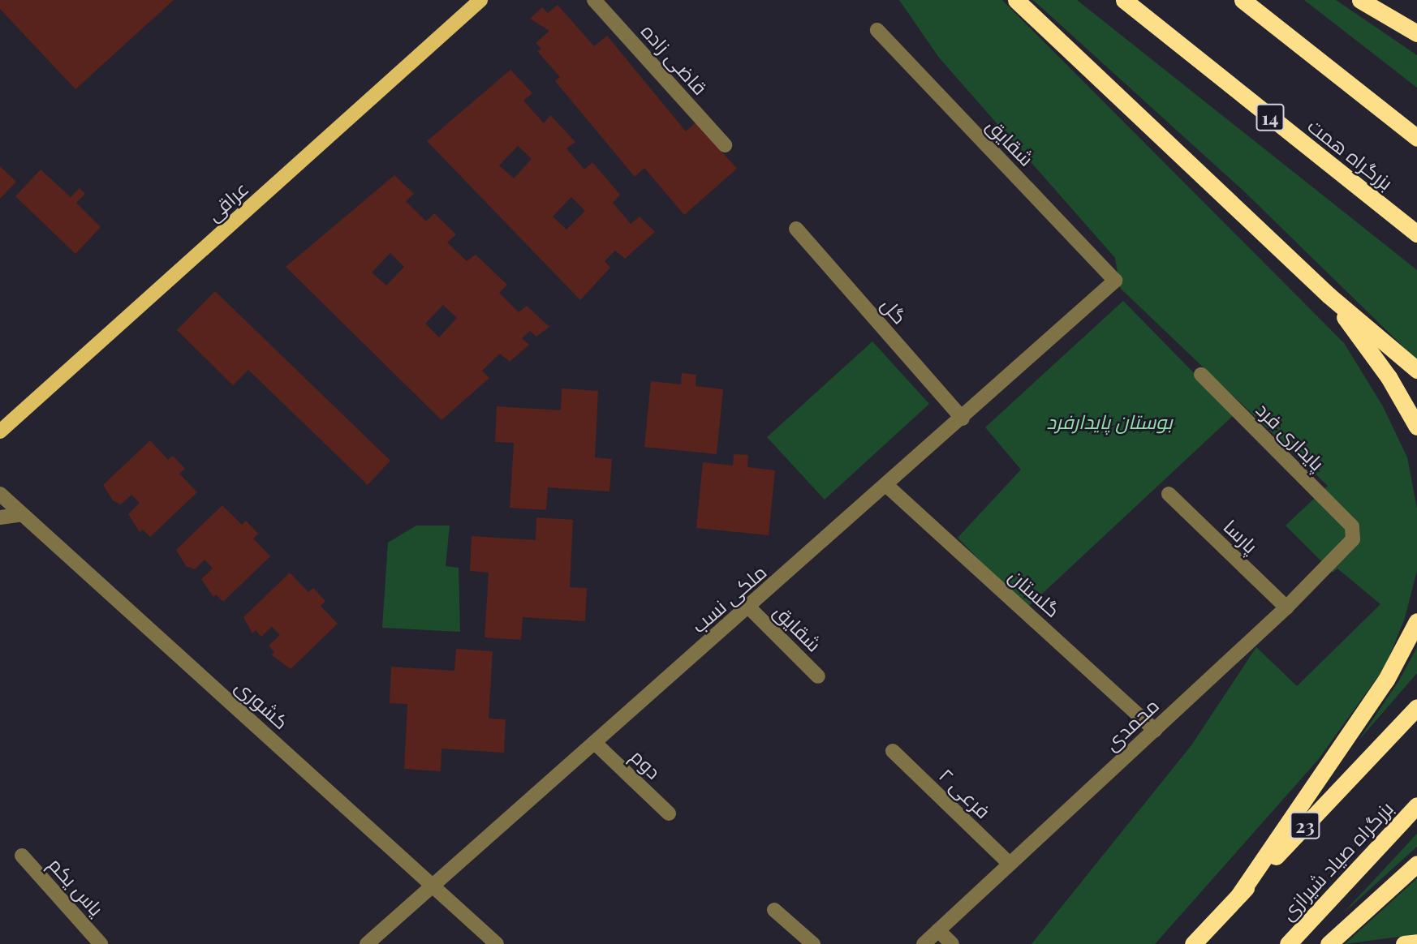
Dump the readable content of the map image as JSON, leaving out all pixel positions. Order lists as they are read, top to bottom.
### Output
{
  "streets": {
    "highway": [
      "14",
      "بزرگراه همت",
      "23",
      "بزرگراه صیاد شیرازی"
    ],
    "main road": ["عراقی"],
    "street": [
      "قاضی زاده",
      "شقایق",
      "گل",
      "پایداری فرد",
      "پارسا",
      "گلستان",
      "ملکی نسب",
      "کشوری",
      "محمدی",
      "دوم",
      "فرعی ۲",
      "یاس یکم"
    ]
  },
  "crossings": [
    ["شقایق", "ملکی نسب"],
    ["گل", "ملکی نسب"],
    ["پایداری فرد", "محمدی"],
    ["پارسا", "محمدی"],
    ["گلستان", "ملکی نسب"],
    ["گلستان", "محمدی"],
    ["ملکی نسب", "کشوری"],
    ["ملکی نسب", "دوم"],
    ["محمدی", "فرعی ۲"]
  ],
  "parks": ["بوستان پایدارفرد"]
}
